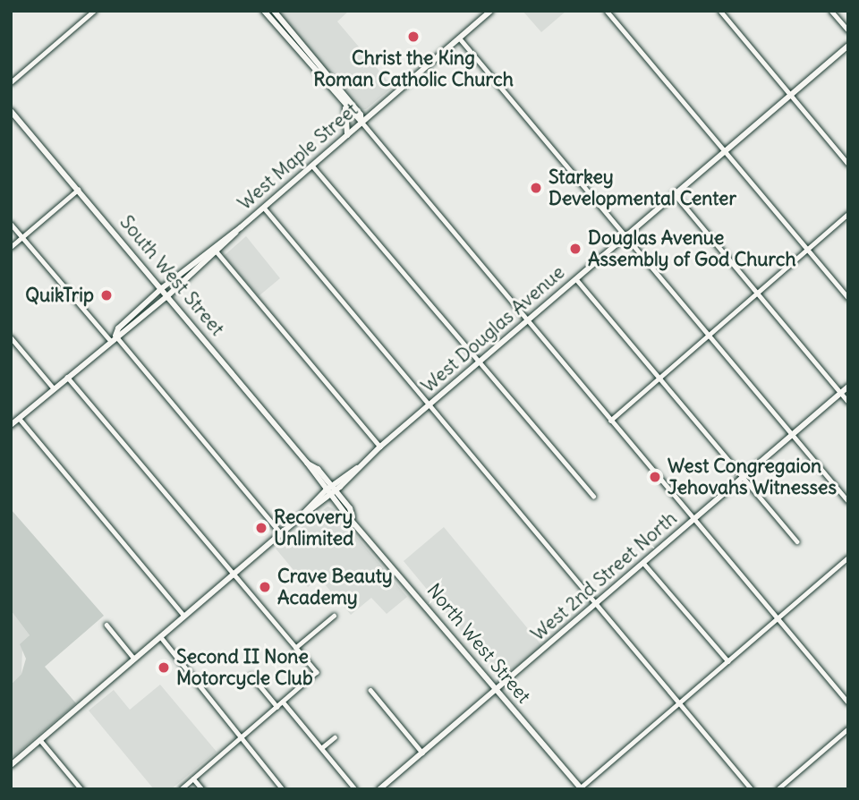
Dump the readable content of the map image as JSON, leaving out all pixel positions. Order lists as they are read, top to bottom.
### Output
{
  "streets": {
    "street": [
      "West Maple Street",
      "South West Street",
      "West Douglas Avenue",
      "West 2nd Street North",
      "North West Street"
    ]
  },
  "crossings": [
    ["West Maple Street", "South West Street"],
    ["South West Street", "West Douglas Avenue"],
    ["South West Street", "North West Street"],
    ["West Douglas Avenue", "North West Street"],
    ["West 2nd Street North", "North West Street"]
  ],
  "places": [
    "Christ the King Roman Catholic Church",
    "Starkey Developmental Center",
    "Douglas Avenue Assembly of God Church",
    "QuikTrip",
    "West Congregaion Jehovahs Witnesses",
    "Recovery Unlimited",
    "Crave Beauty Academy",
    "Second II None Motorcycle Club"
  ]
}
